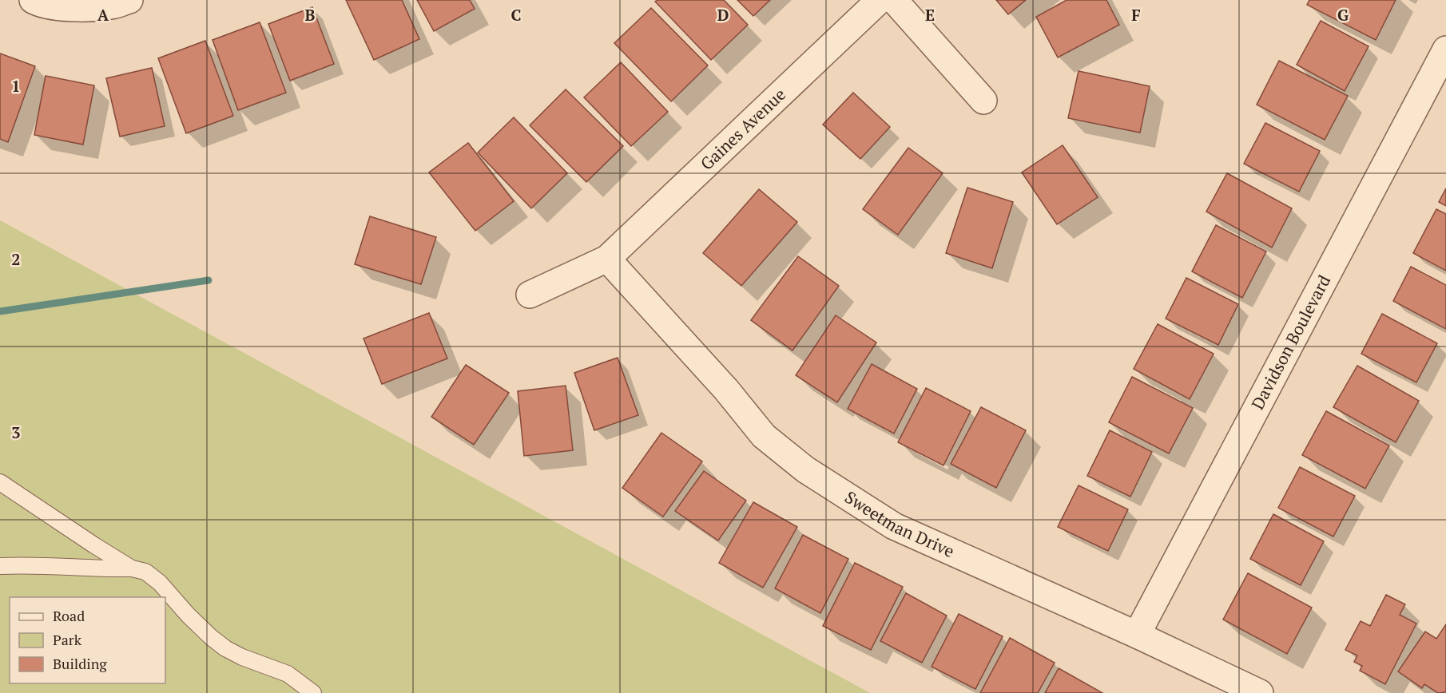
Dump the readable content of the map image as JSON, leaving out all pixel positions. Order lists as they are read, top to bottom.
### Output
{
  "streets": {
    "street": ["Gaines Avenue", "Davidson Boulevard", "Sweetman Drive"]
  },
  "crossings": [
    ["Gaines Avenue", "Sweetman Drive"],
    ["Davidson Boulevard", "Sweetman Drive"]
  ],
  "legend": ["Road", "Park", "Building"],
  "grid": {
    "columns": [
      "A",
      "B",
      "C",
      "D",
      "E",
      "F",
      "G"
    ],
    "rows": ["1", "2", "3"]
  }
}
